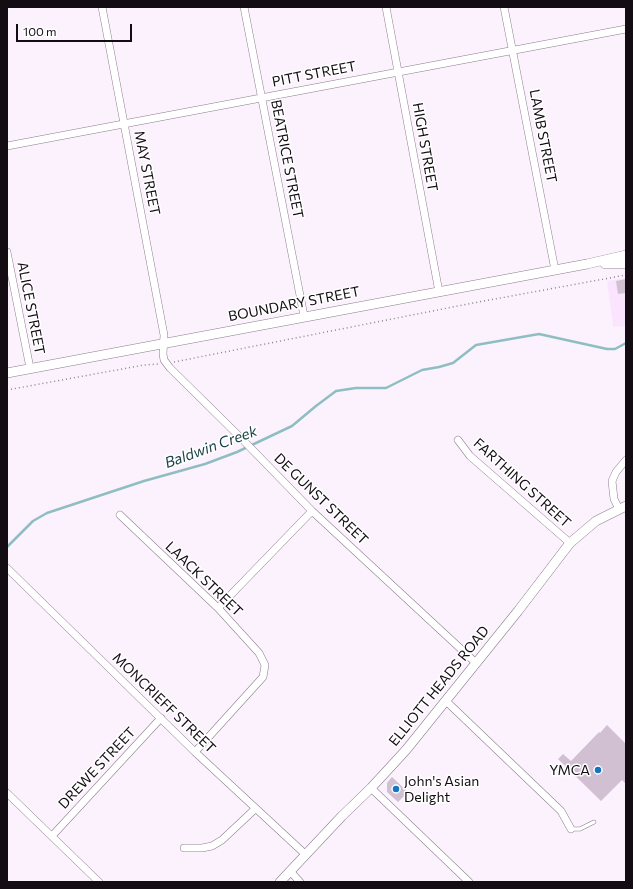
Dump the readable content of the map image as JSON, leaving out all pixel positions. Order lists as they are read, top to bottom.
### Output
{
  "streets": {
    "street": [
      "PITT STREET",
      "LAMB STREET",
      "HIGH STREET",
      "BEATRICE STREET",
      "MAY STREET",
      "BOUNDARY STREET",
      "ALICE STREET",
      "FARTHING STREET",
      "DE GUNST STREET",
      "LAACK STREET",
      "ELLIOTT HEADS ROAD",
      "MONCRIEFF STREET",
      "DREWE STREET"
    ]
  },
  "crossings": [
    ["PITT STREET", "LAMB STREET"],
    ["PITT STREET", "HIGH STREET"],
    ["PITT STREET", "BEATRICE STREET"],
    ["PITT STREET", "MAY STREET"],
    ["LAMB STREET", "BOUNDARY STREET"],
    ["HIGH STREET", "BOUNDARY STREET"],
    ["BEATRICE STREET", "BOUNDARY STREET"],
    ["MAY STREET", "BOUNDARY STREET"],
    ["MAY STREET", "DE GUNST STREET"],
    ["BOUNDARY STREET", "ALICE STREET"],
    ["BOUNDARY STREET", "DE GUNST STREET"],
    ["FARTHING STREET", "ELLIOTT HEADS ROAD"],
    ["DE GUNST STREET", "ELLIOTT HEADS ROAD"],
    ["LAACK STREET", "MONCRIEFF STREET"],
    ["ELLIOTT HEADS ROAD", "MONCRIEFF STREET"],
    ["MONCRIEFF STREET", "DREWE STREET"]
  ],
  "water": ["Baldwin Creek"],
  "places": ["YMCA", "John's Asian Delight"],
  "scale_bar": "100 m"
}
